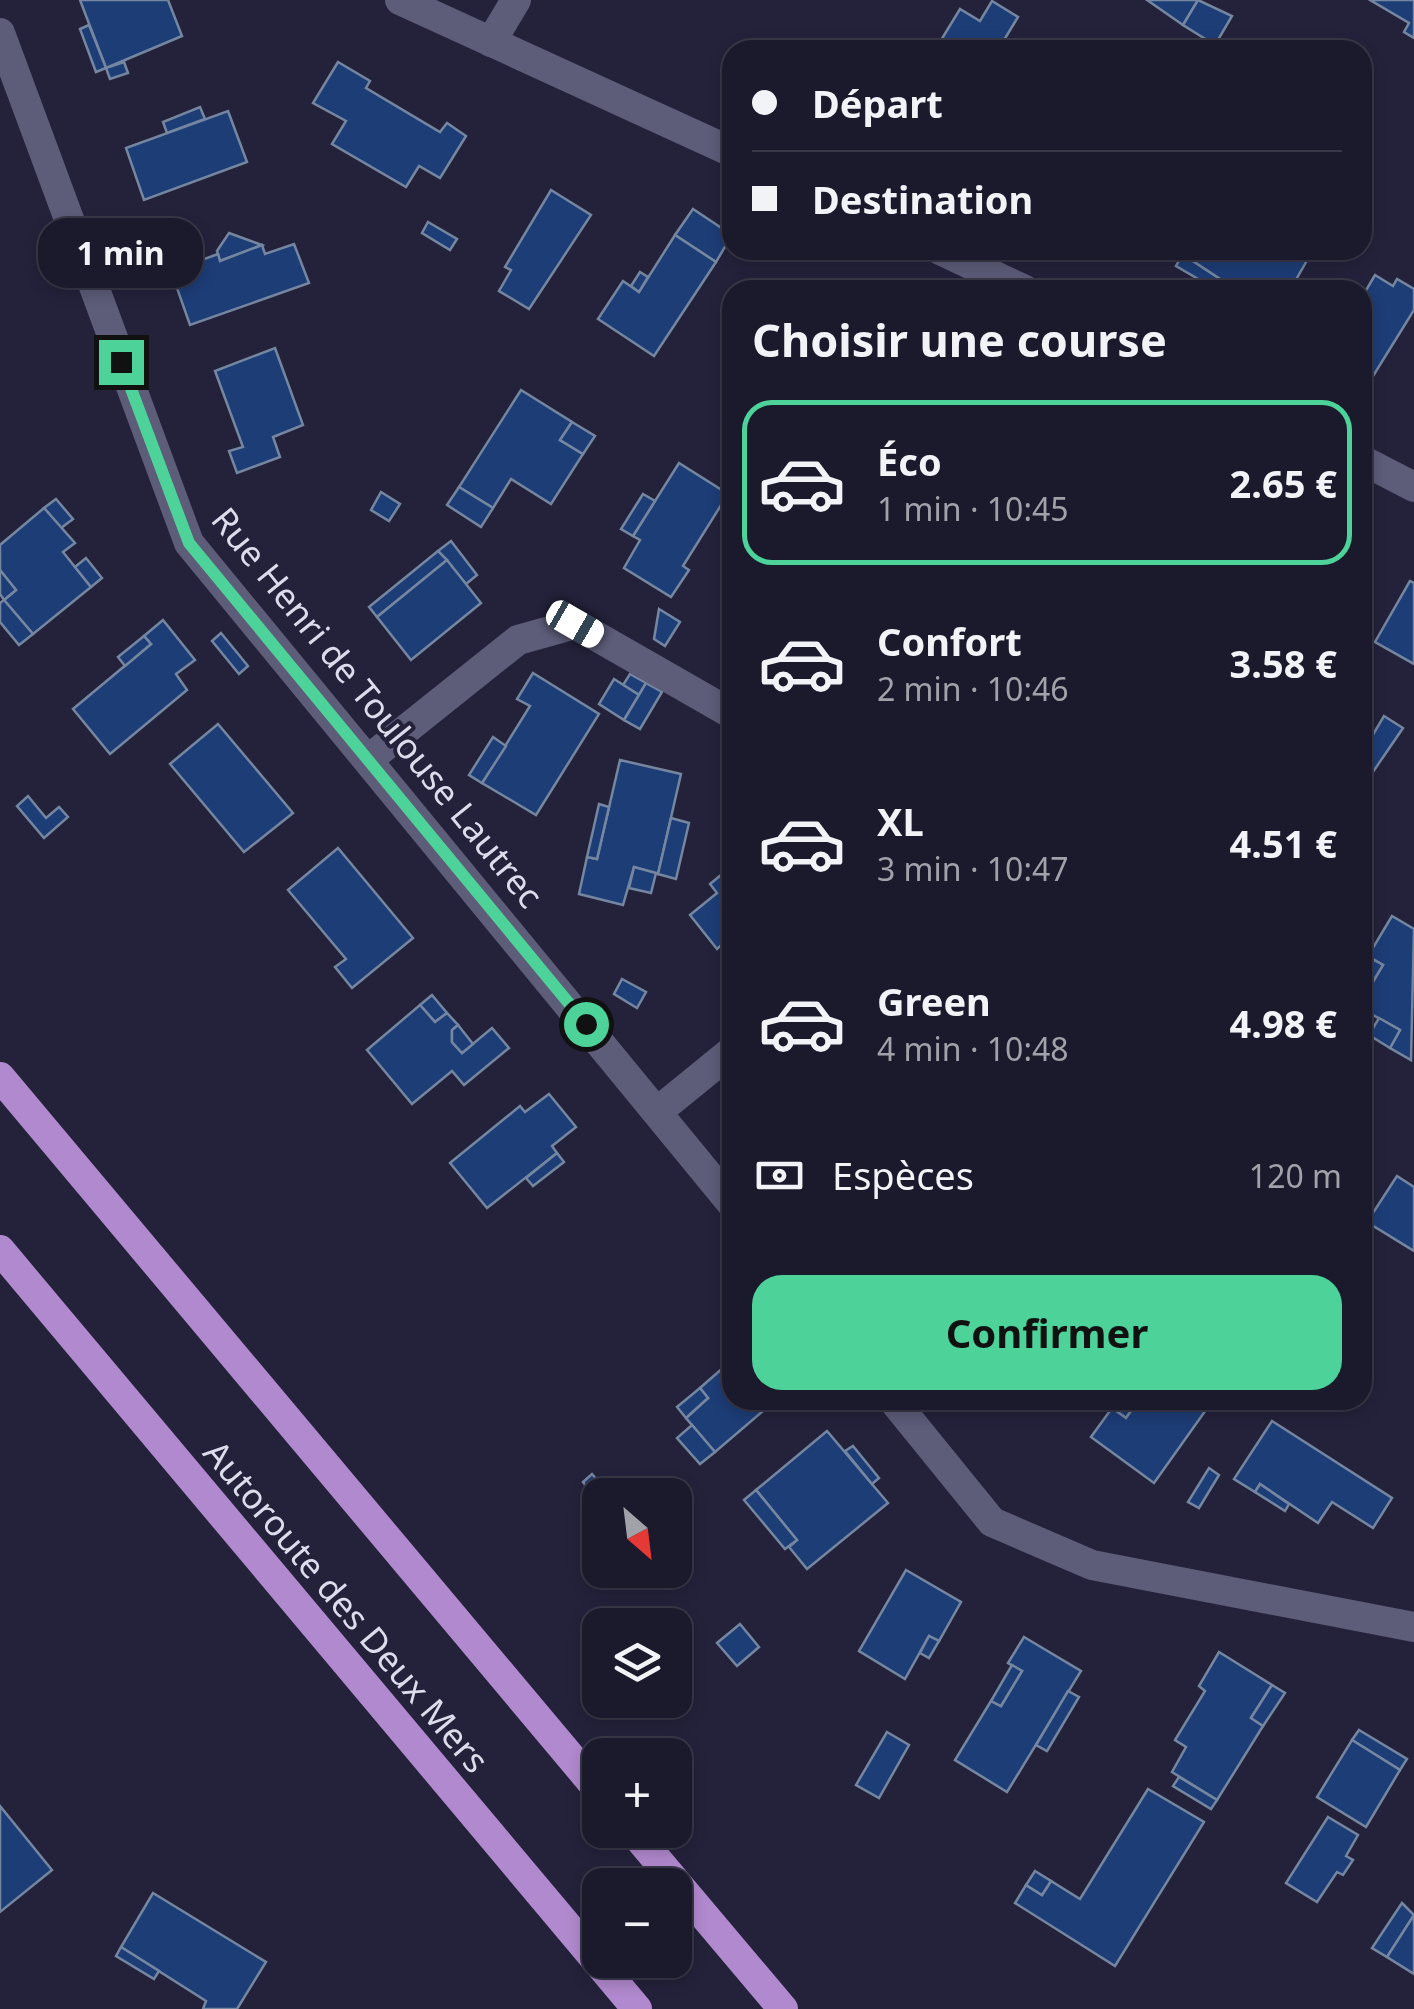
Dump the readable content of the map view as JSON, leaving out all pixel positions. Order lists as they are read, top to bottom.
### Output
{
  "streets": {
    "highway": ["Autoroute des Deux Mers"],
    "street": ["Rue Henri de Toulouse Lautrec"]
  },
  "north": "bottom right",
  "page": {
    "banner": ["Départ", "Destination"],
    "bubble": "1 min",
    "heading": "Choisir une course",
    "list": [
      {
        "name": "Éco",
        "note": "1 min · 10:45",
        "value": "2.65 €"
      },
      {
        "name": "Confort",
        "note": "2 min · 10:46",
        "value": "3.58 €"
      },
      {
        "name": "XL",
        "note": "3 min · 10:47",
        "value": "4.51 €"
      },
      {
        "name": "Green",
        "note": "4 min · 10:48",
        "value": "4.98 €"
      }
    ],
    "pay": ["Espèces", "120 m"],
    "buttons": "Confirmer",
    "map_buttons": ["+", "−"]
  }
}
